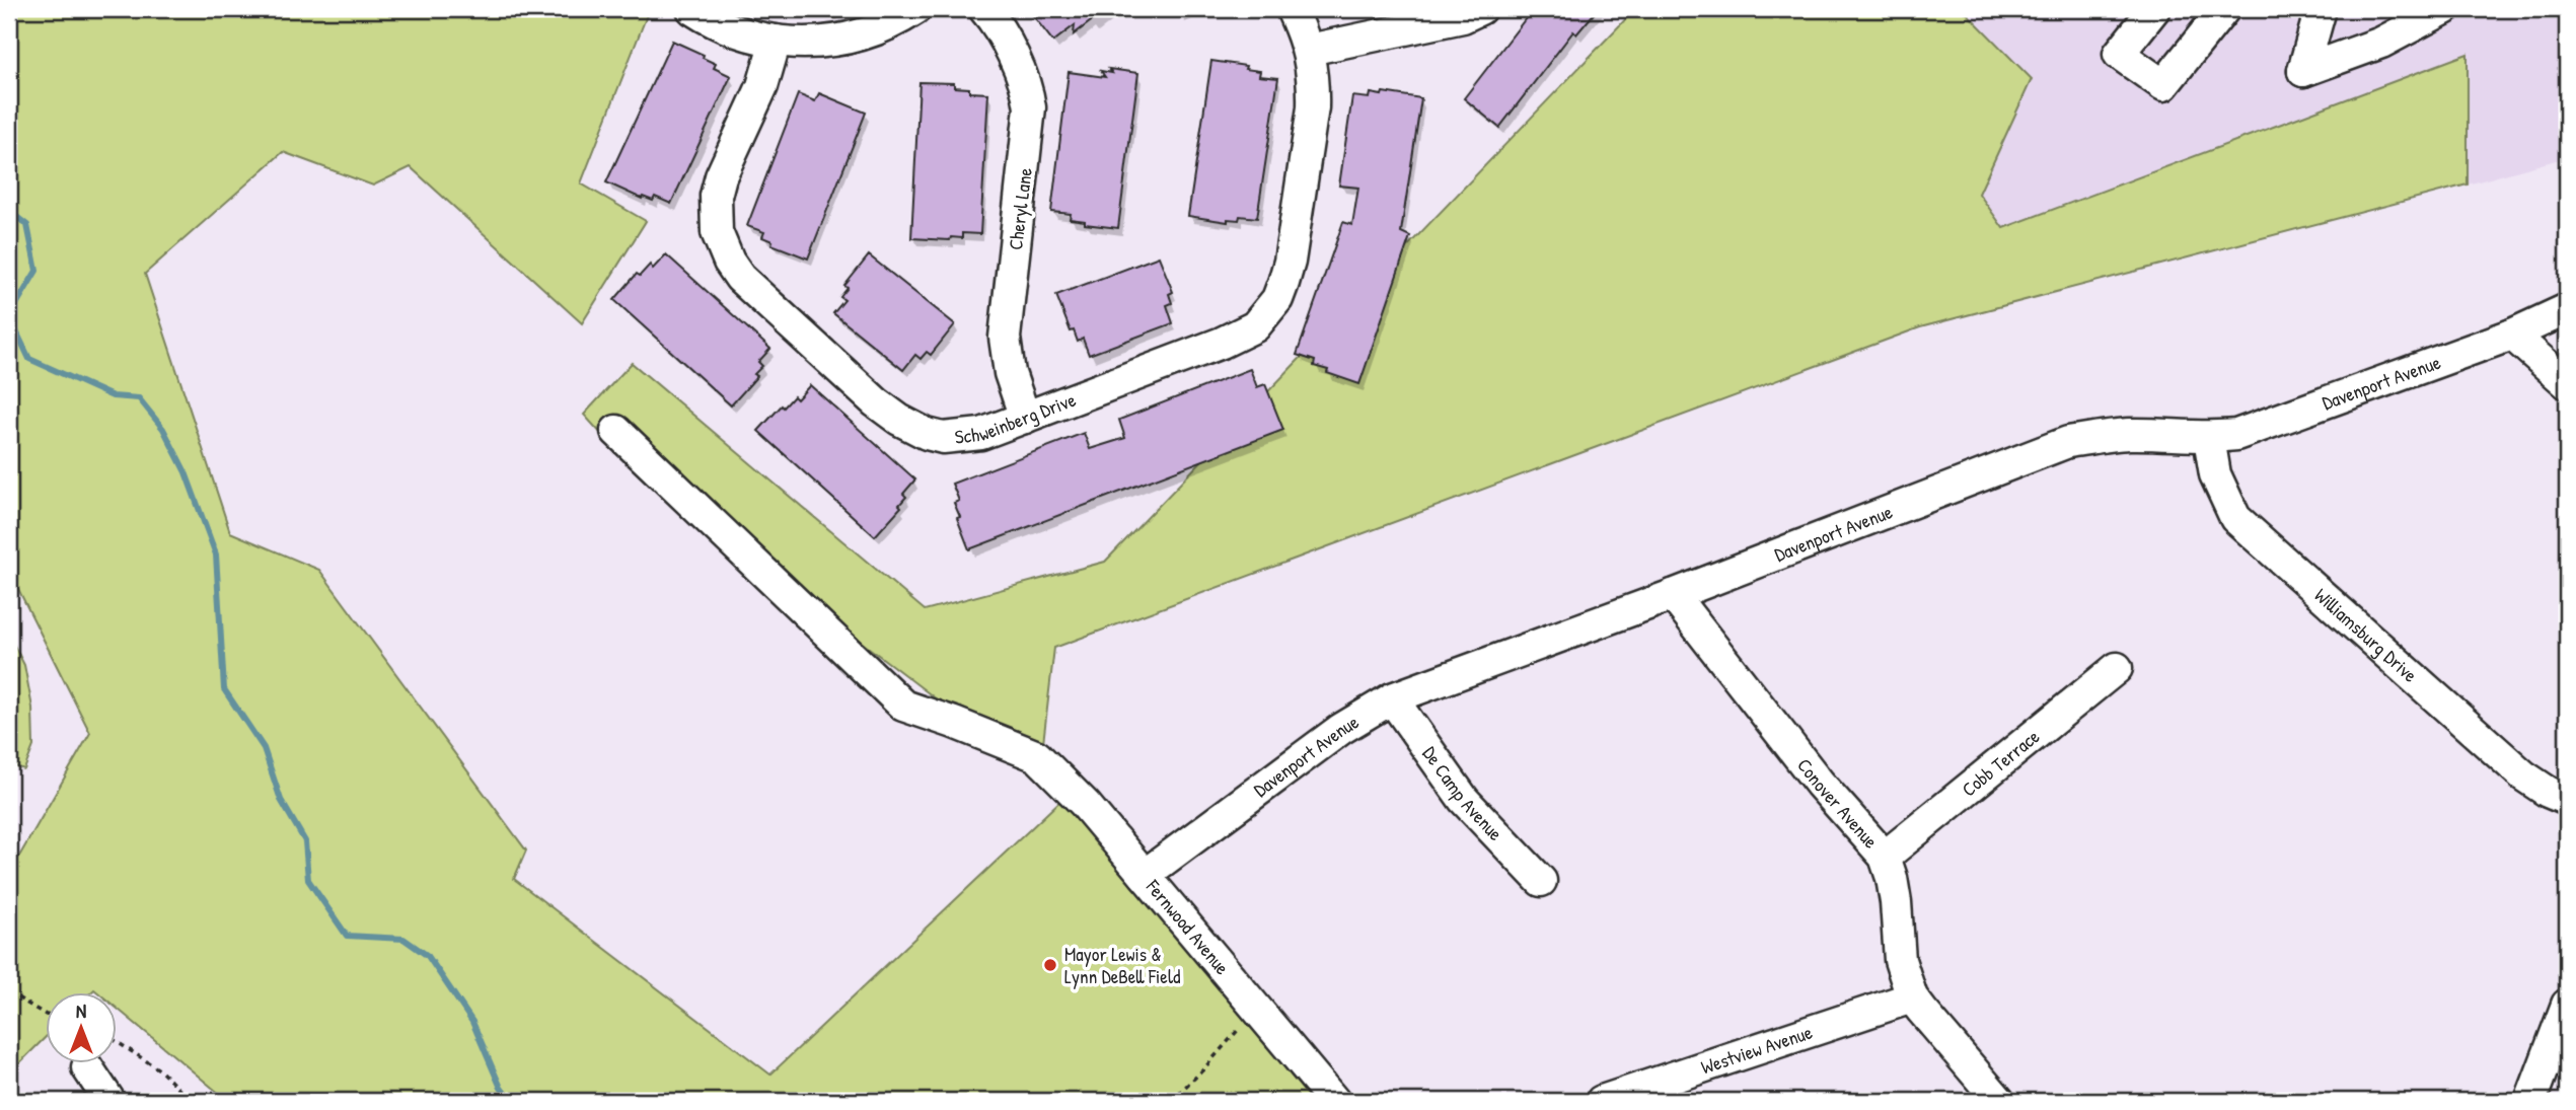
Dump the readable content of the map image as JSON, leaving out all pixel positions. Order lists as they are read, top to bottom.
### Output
{
  "streets": {
    "street": [
      "Cheryl Lane",
      "Davenport Avenue",
      "Schweinberg Drive",
      "Williamsburg Drive",
      "Cobb Terrace",
      "De Camp Avenue",
      "Conover Avenue",
      "Fernwood Avenue",
      "Westview Avenue"
    ]
  },
  "crossings": [
    ["Cheryl Lane", "Schweinberg Drive"],
    ["Davenport Avenue", "Williamsburg Drive"],
    ["Davenport Avenue", "De Camp Avenue"],
    ["Davenport Avenue", "Conover Avenue"],
    ["Davenport Avenue", "Fernwood Avenue"],
    ["Cobb Terrace", "Conover Avenue"],
    ["Conover Avenue", "Westview Avenue"]
  ],
  "places": ["Mayor Lewis & Lynn DeBell Field"],
  "north": "top"
}
